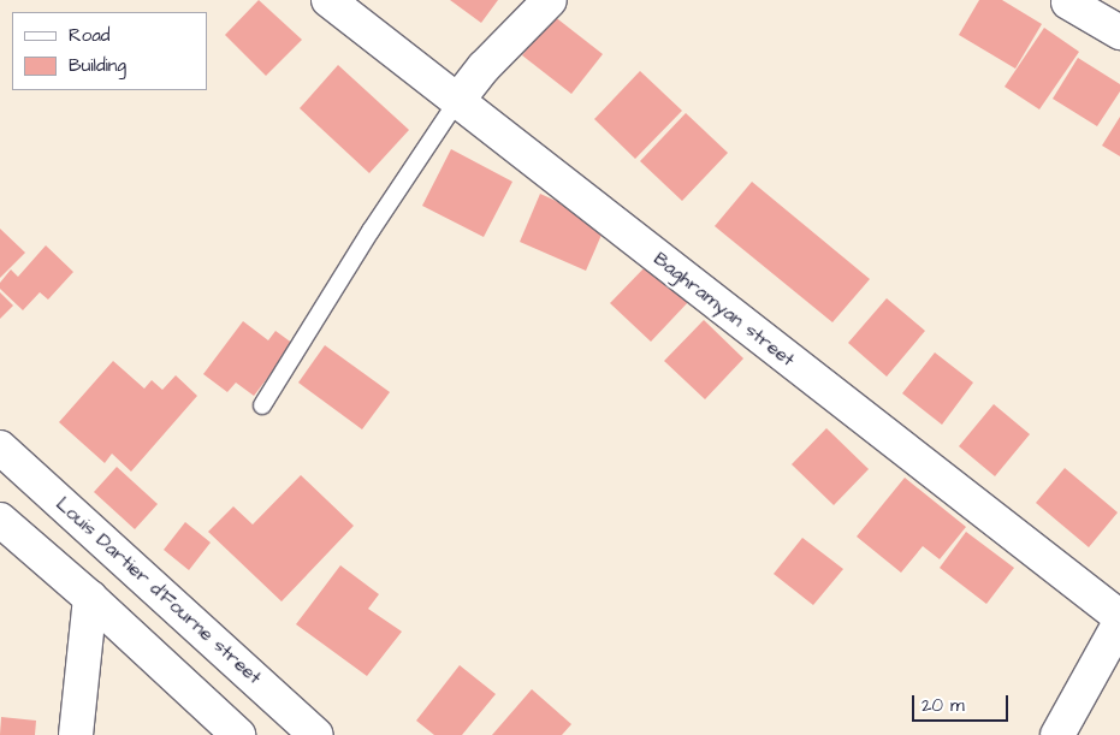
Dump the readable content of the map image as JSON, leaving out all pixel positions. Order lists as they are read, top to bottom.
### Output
{
  "streets": {
    "main road": ["Baghramyan street", "Louis Dartier d'Fourne street"]
  },
  "legend": ["Road", "Building"],
  "scale_bar": "20 m"
}
